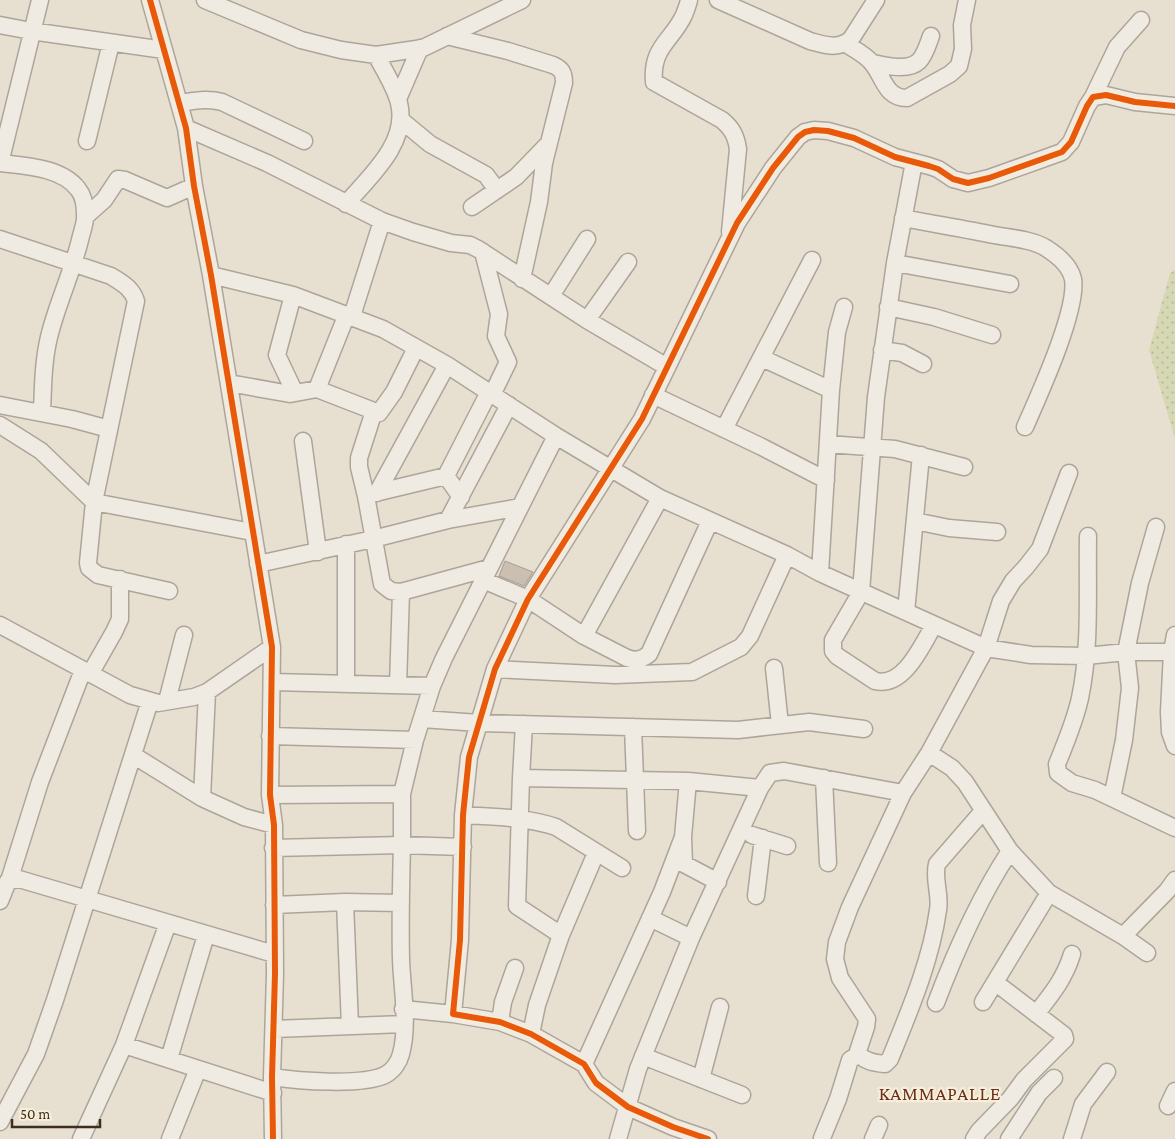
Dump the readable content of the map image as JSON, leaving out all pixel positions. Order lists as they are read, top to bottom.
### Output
{
  "districts": ["KAMMAPALLE"],
  "scale_bar": "50 m"
}
